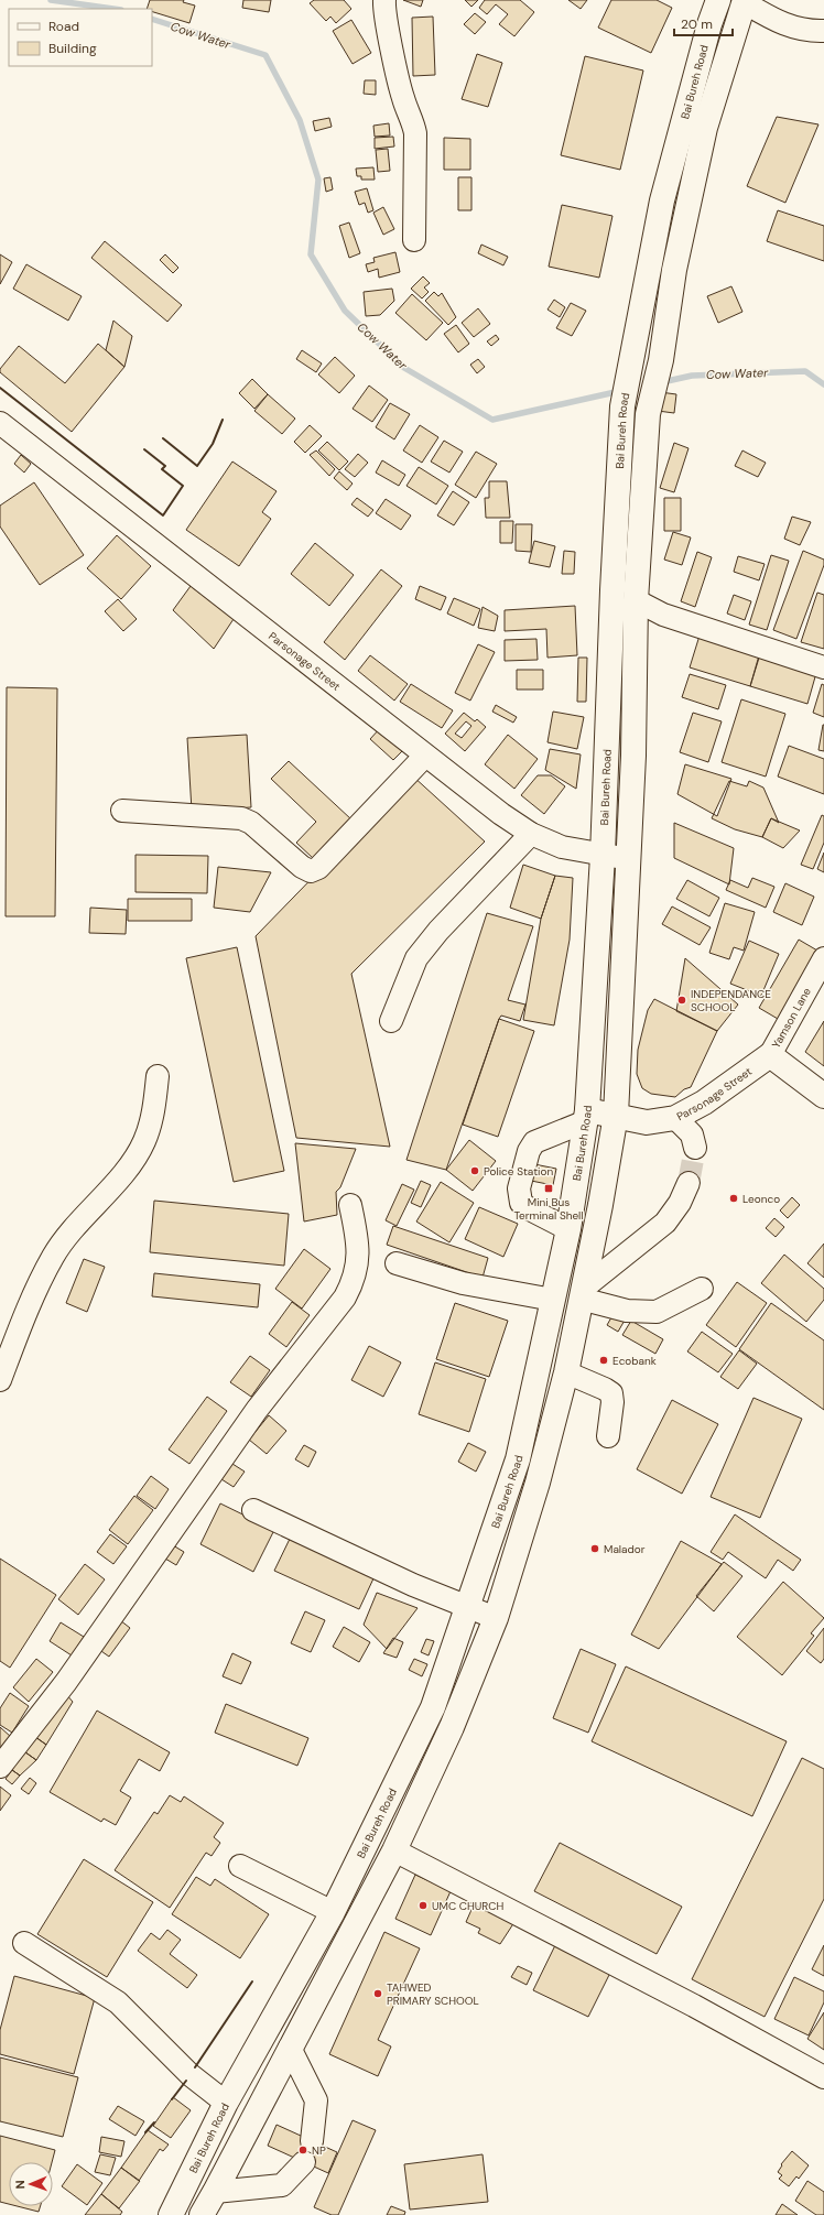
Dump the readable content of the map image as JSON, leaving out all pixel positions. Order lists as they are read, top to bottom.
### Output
{
  "streets": {
    "main road": ["Bai Bureh Road", "Parsonage Street"],
    "street": ["Yamson Lane"]
  },
  "crossings": [
    ["Bai Bureh Road", "Parsonage Street"],
    ["Parsonage Street", "Yamson Lane"]
  ],
  "water": ["Cow Water"],
  "places": {
    "other": [
      "INDEPENDANCE SCHOOL",
      "Police Station",
      "Leonco",
      "Ecobank",
      "Malador",
      "UMC CHURCH",
      "TAHWED PRIMARY SCHOOL",
      "NP"
    ],
    "transit": ["Mini Bus Terminal Shell"]
  },
  "legend": ["Road", "Building"],
  "scale_bar": "20 m",
  "north": "left"
}
